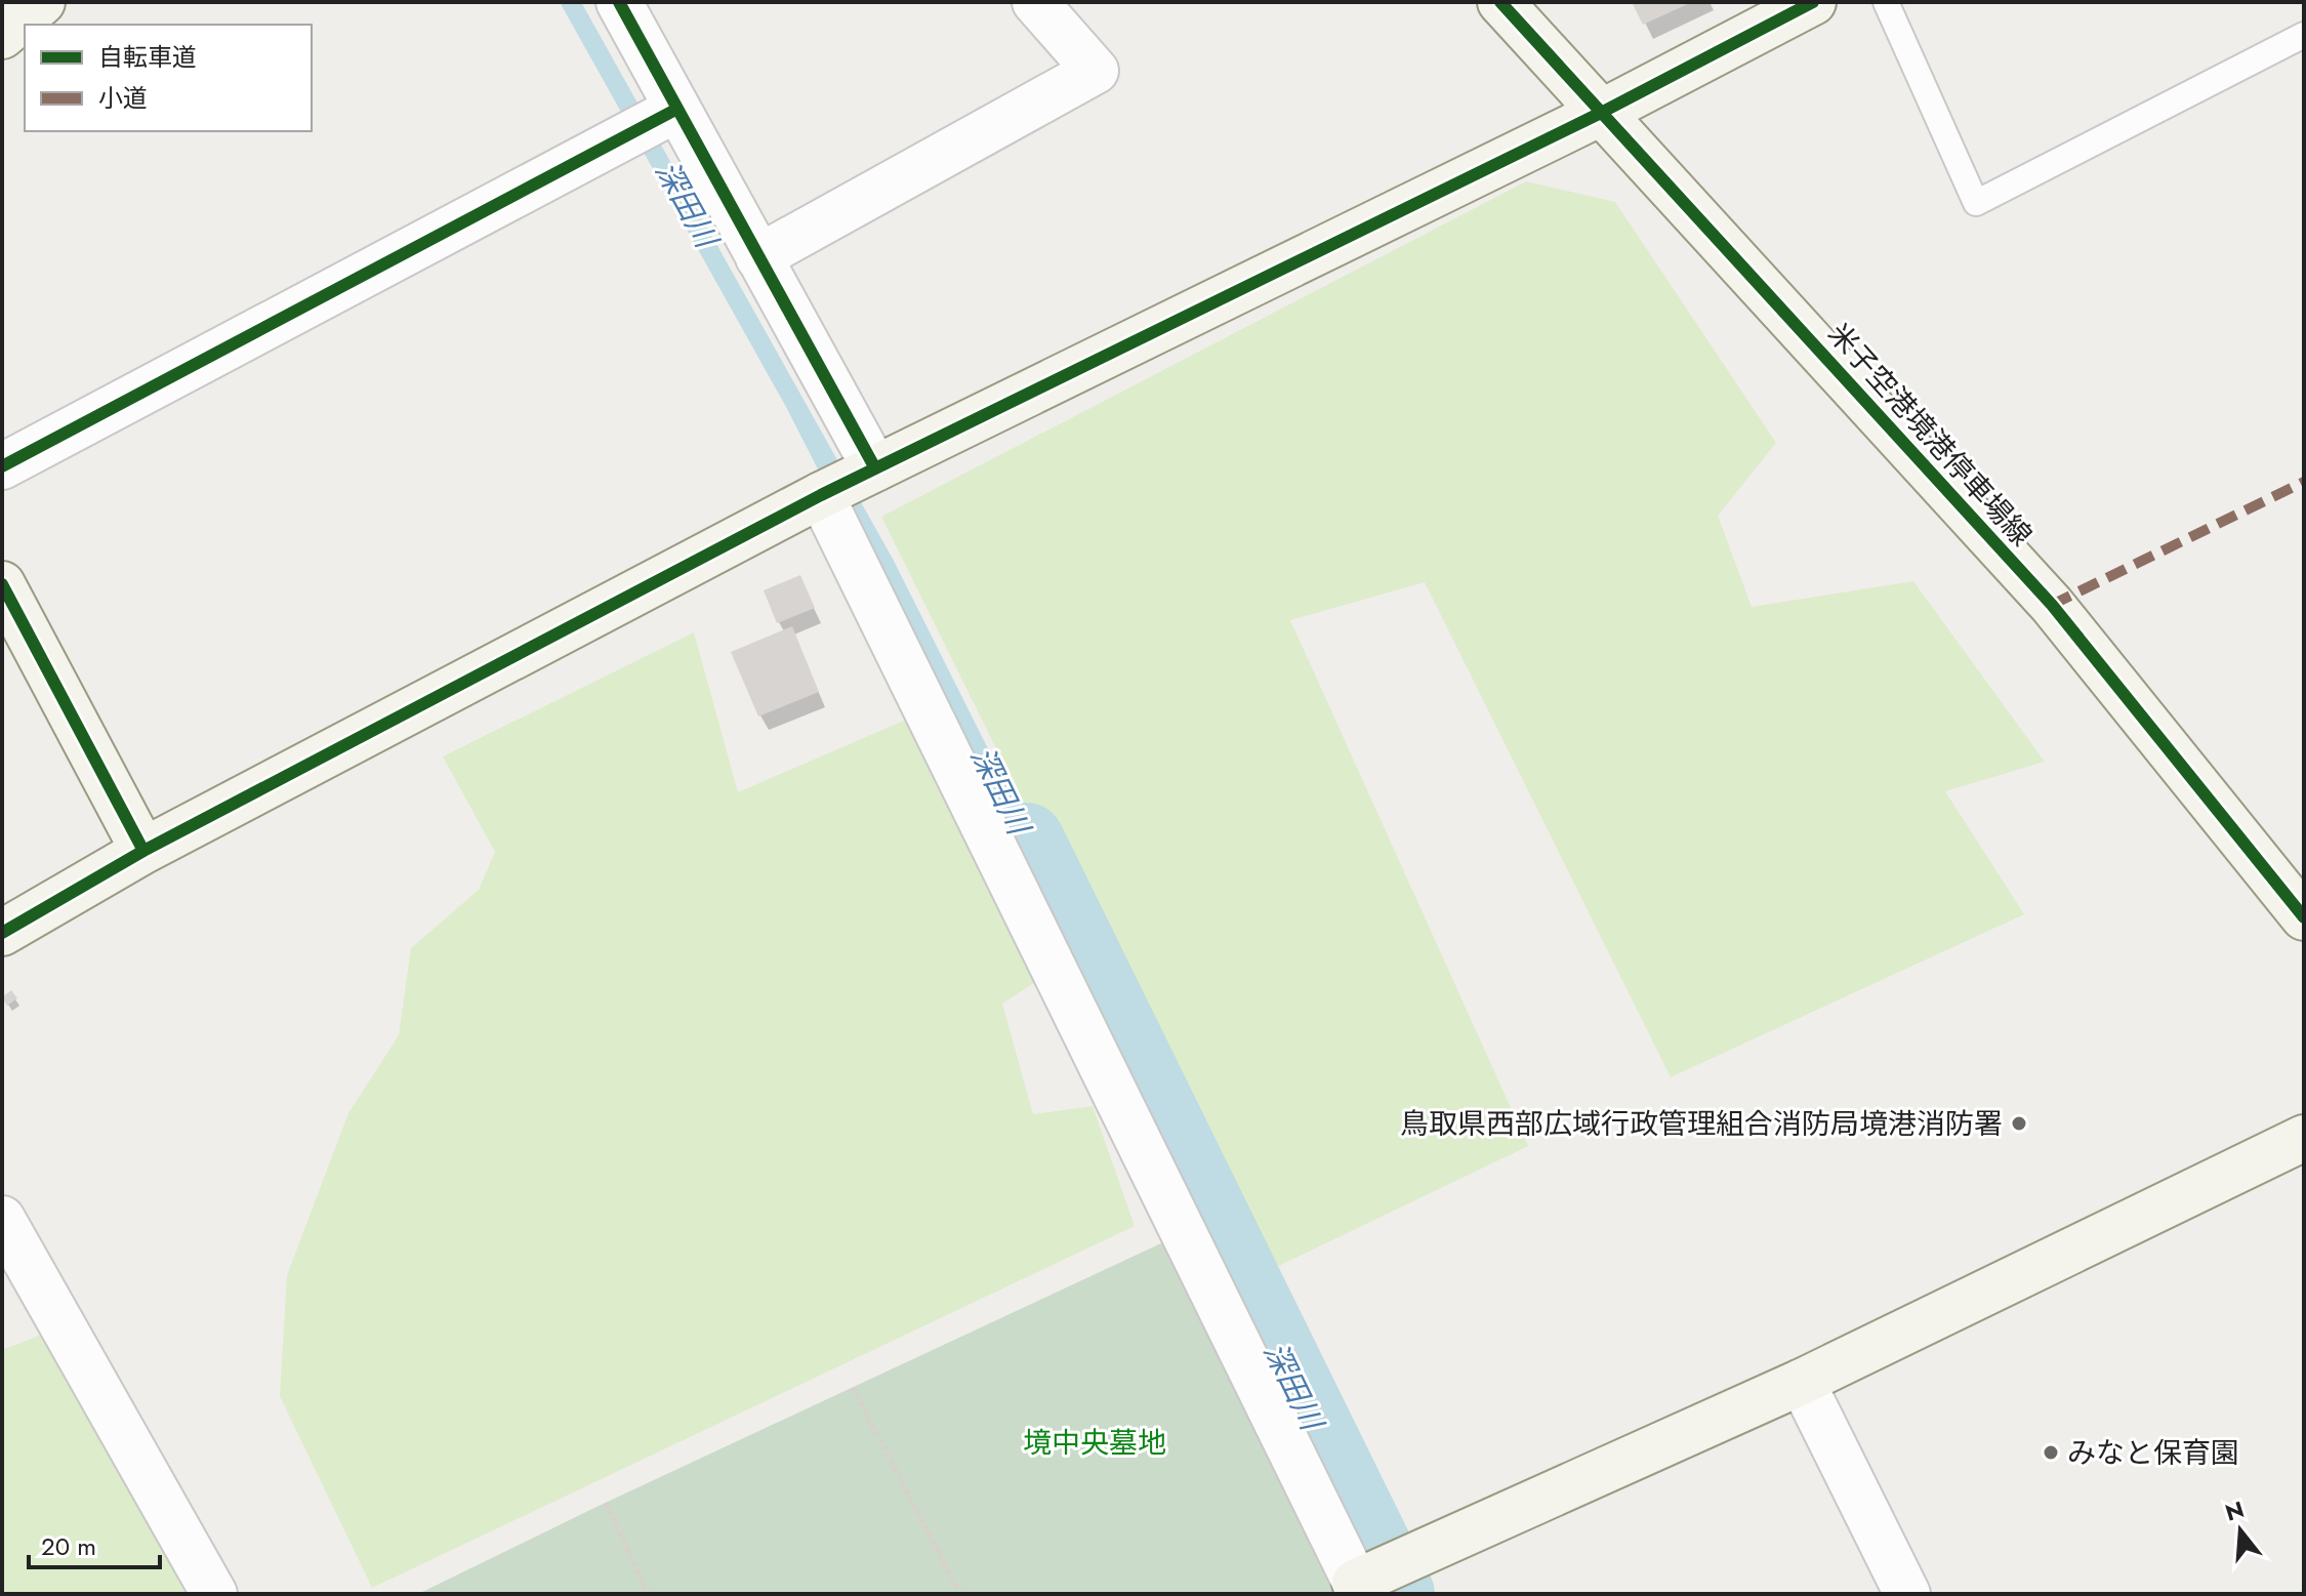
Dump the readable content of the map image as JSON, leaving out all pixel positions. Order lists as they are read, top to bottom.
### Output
{
  "streets": {
    "street": ["米子空港境港停車場線"]
  },
  "water": ["深田川"],
  "parks": ["境中央墓地"],
  "places": ["鳥取県西部広域行政管理組合消防局境港消防署", "みなと保育園"],
  "legend": ["自転車道", "小道"],
  "scale_bar": "20 m",
  "north": "top"
}
